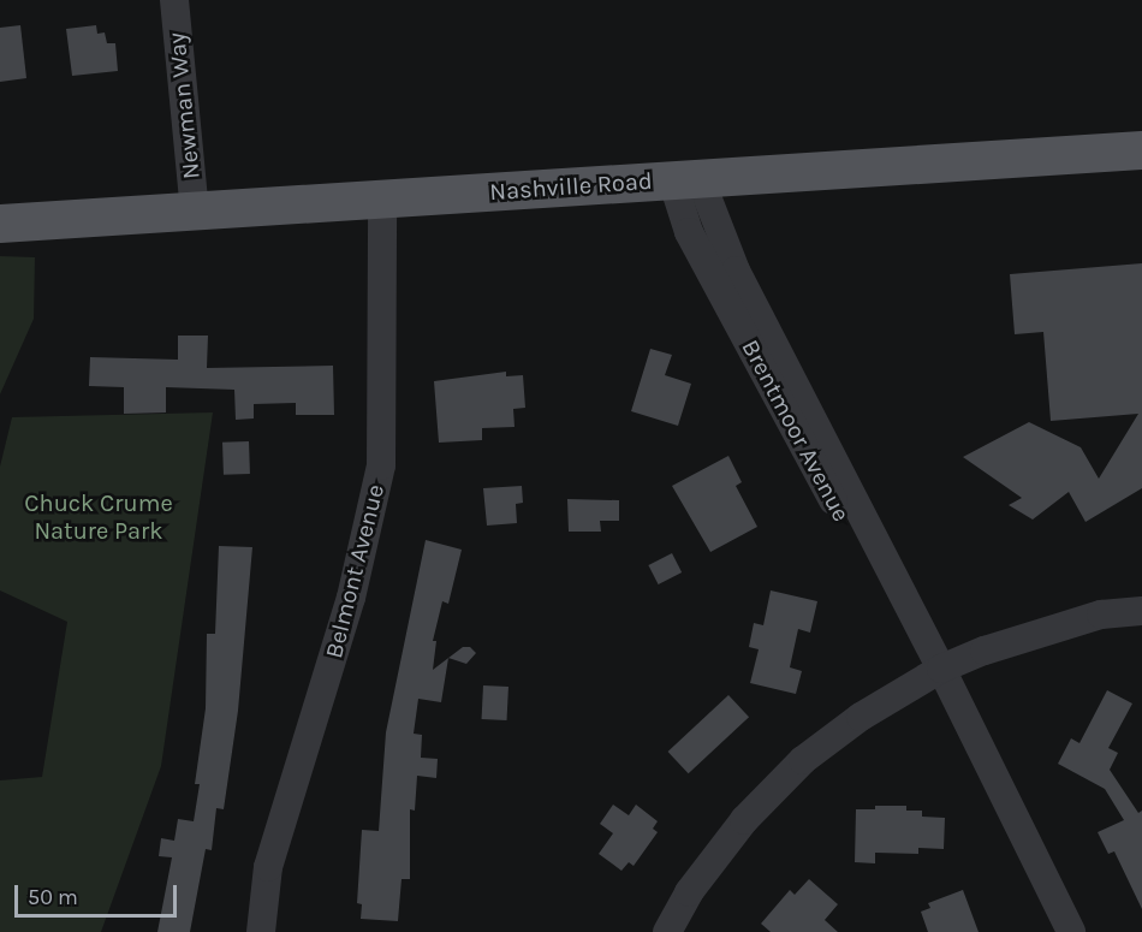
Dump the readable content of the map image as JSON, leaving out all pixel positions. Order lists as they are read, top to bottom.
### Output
{
  "streets": {
    "main road": ["Nashville Road"],
    "street": ["Newman Way", "Brentmoor Avenue", "Belmont Avenue"]
  },
  "crossings": [
    ["Newman Way", "Nashville Road"],
    ["Nashville Road", "Brentmoor Avenue"],
    ["Nashville Road", "Belmont Avenue"]
  ],
  "parks": ["Chuck Crume Nature Park"],
  "scale_bar": "50 m"
}
